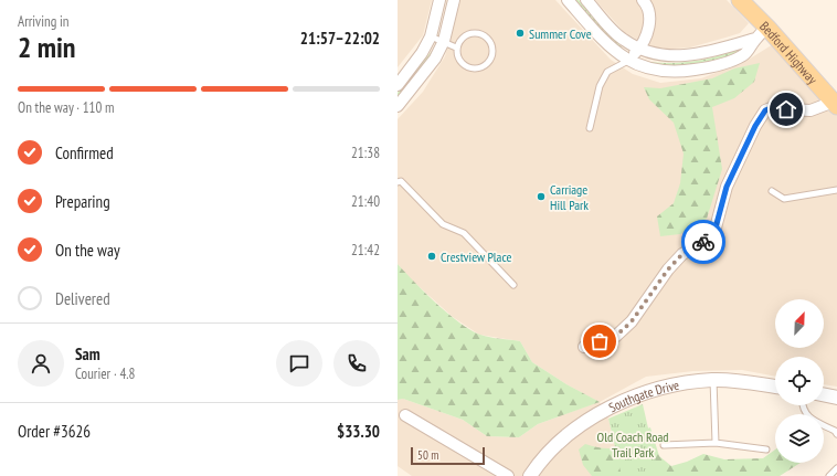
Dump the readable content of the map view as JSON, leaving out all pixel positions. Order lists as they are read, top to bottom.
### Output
{
  "streets": {
    "main road": ["Bedford Highway"],
    "street": ["Southgate Drive"]
  },
  "parks": ["Old Coach Road Trail Park"],
  "places": ["Summer Cove", "Carriage Hill Park", "Crestview Place"],
  "scale_bar": "50 m",
  "north": "top right",
  "page": {
    "heading": ["2 min", "Arriving in", "21:57–22:02"],
    "panel": [
      "Sam",
      "Courier · 4.8",
      "Order #3626",
      "$33.30"
    ],
    "bar": "On the way · 110 m",
    "list": [
      ["Confirmed", "21:38"],
      ["Preparing", "21:40"],
      ["On the way", "21:42"],
      "Delivered"
    ],
    "scale": "50 m"
  }
}
